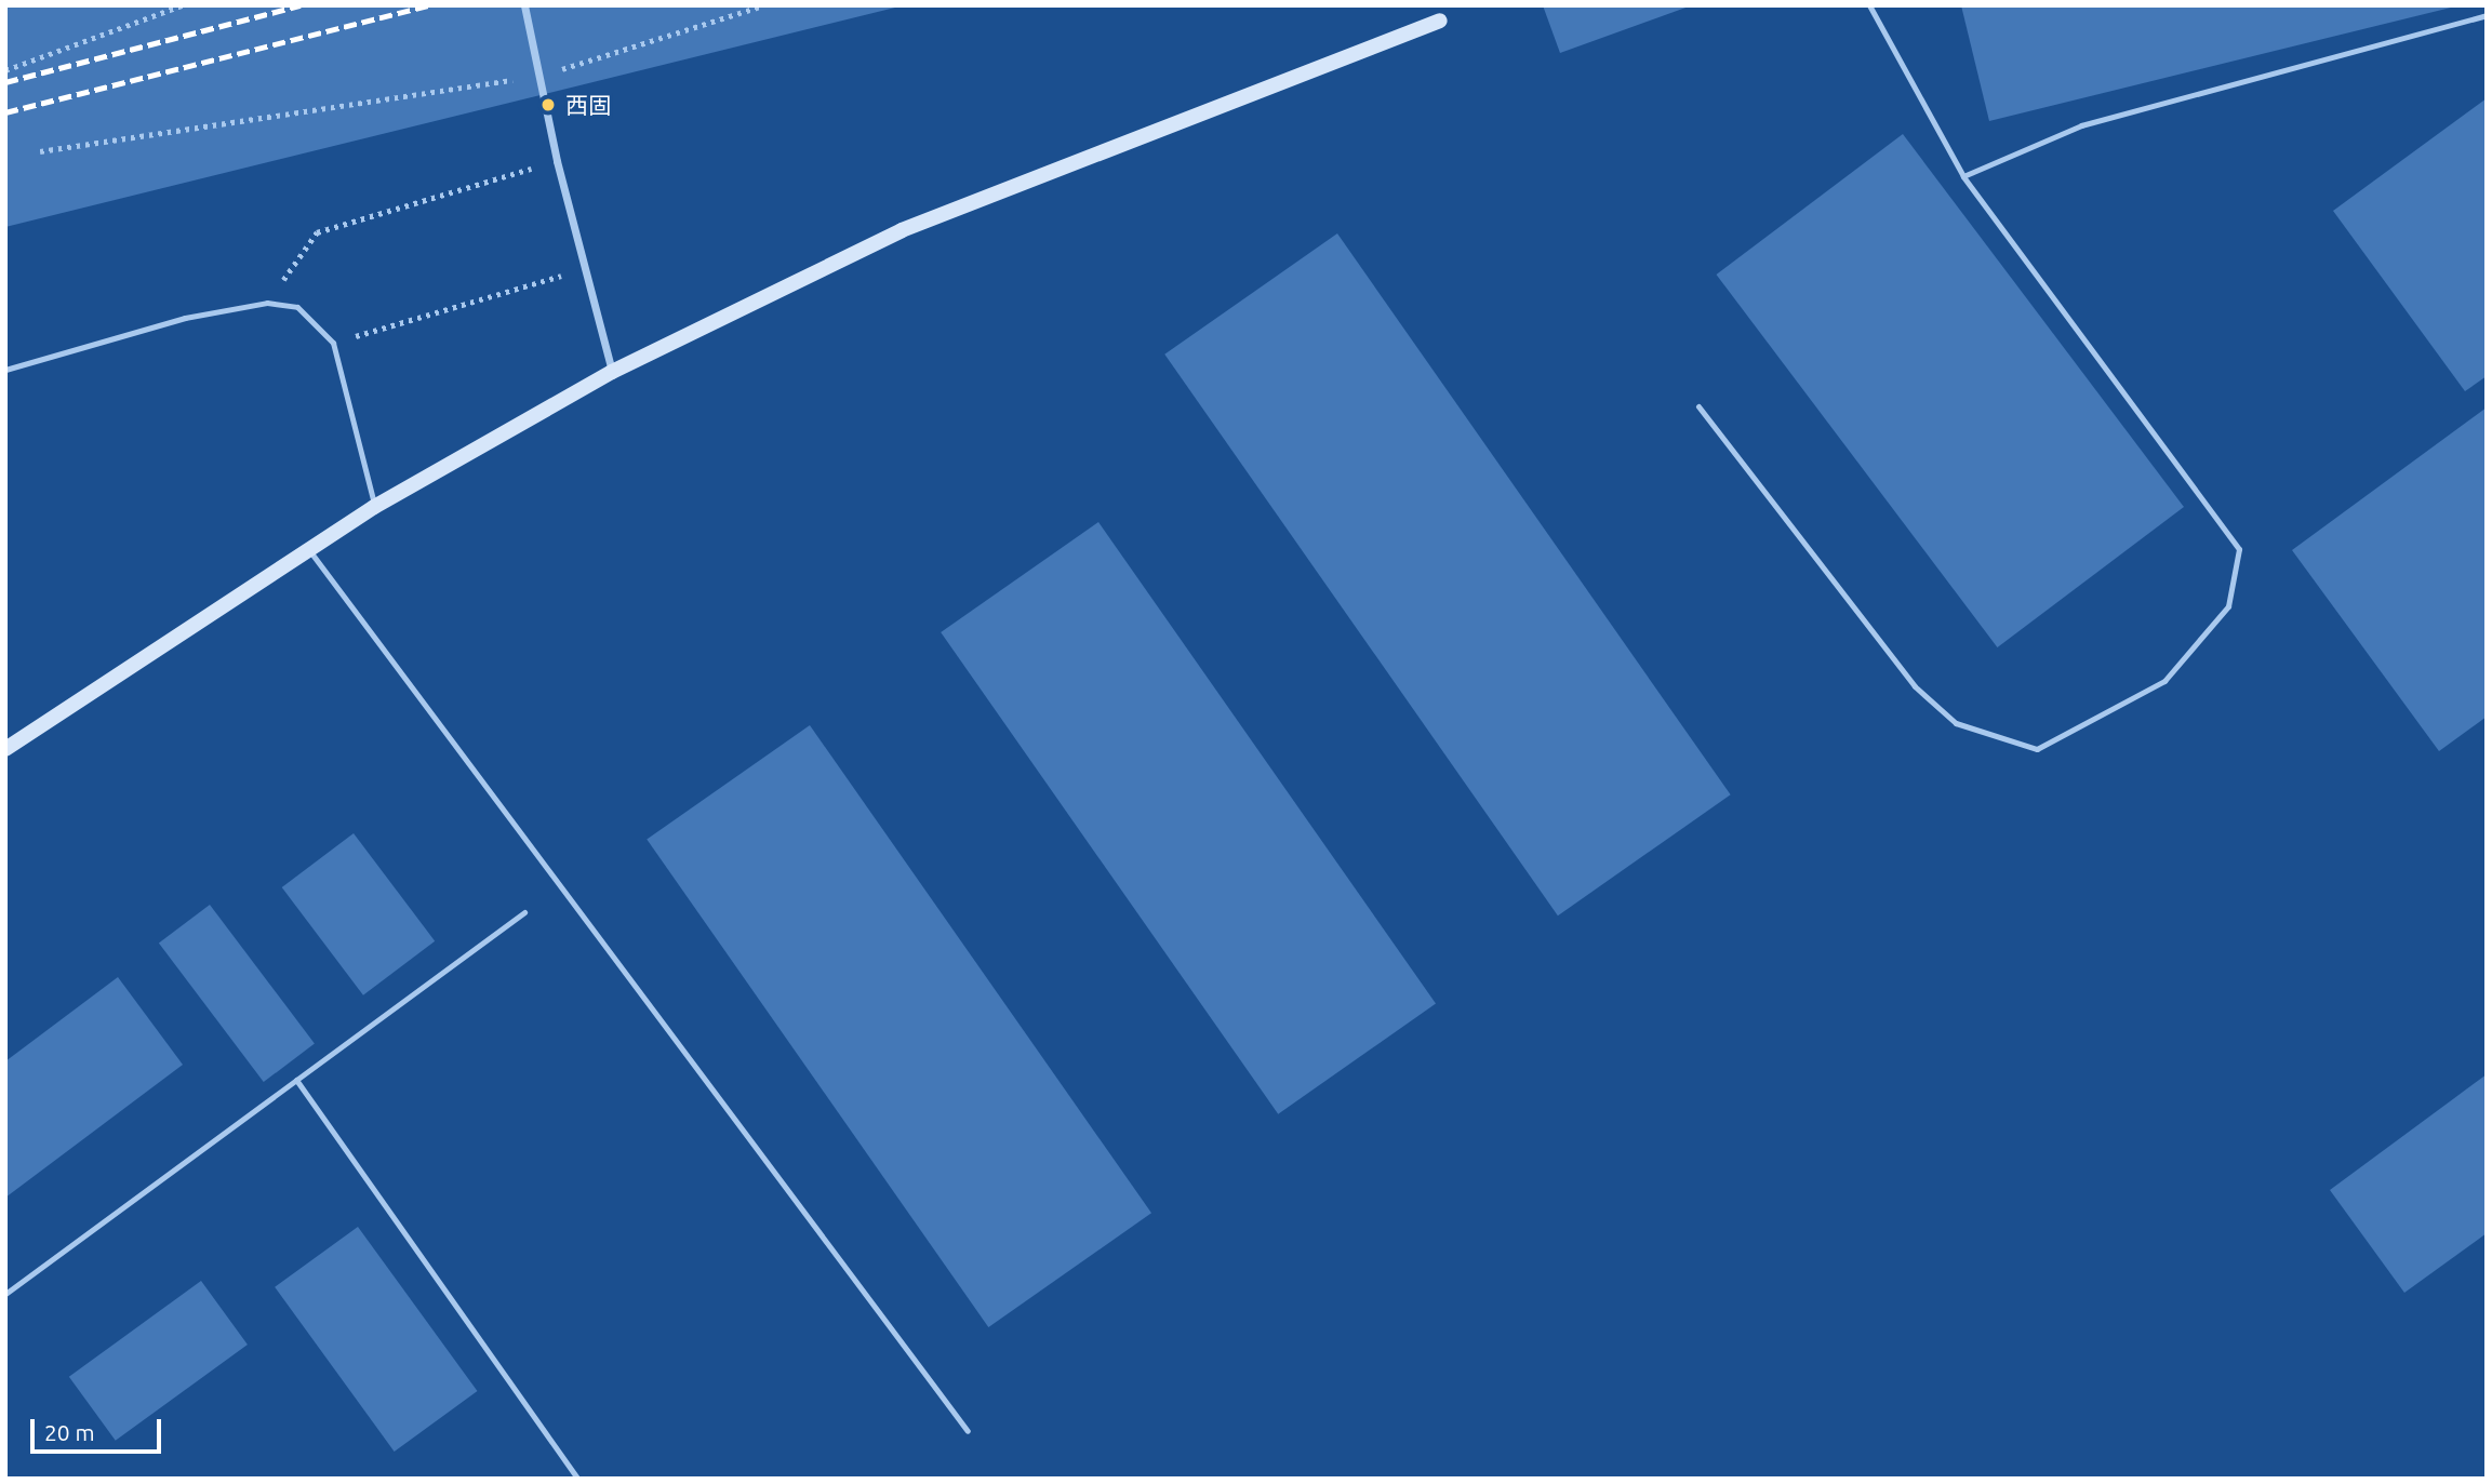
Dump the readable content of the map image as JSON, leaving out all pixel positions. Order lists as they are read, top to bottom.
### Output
{
  "places": ["西固"],
  "scale_bar": "20 m"
}
